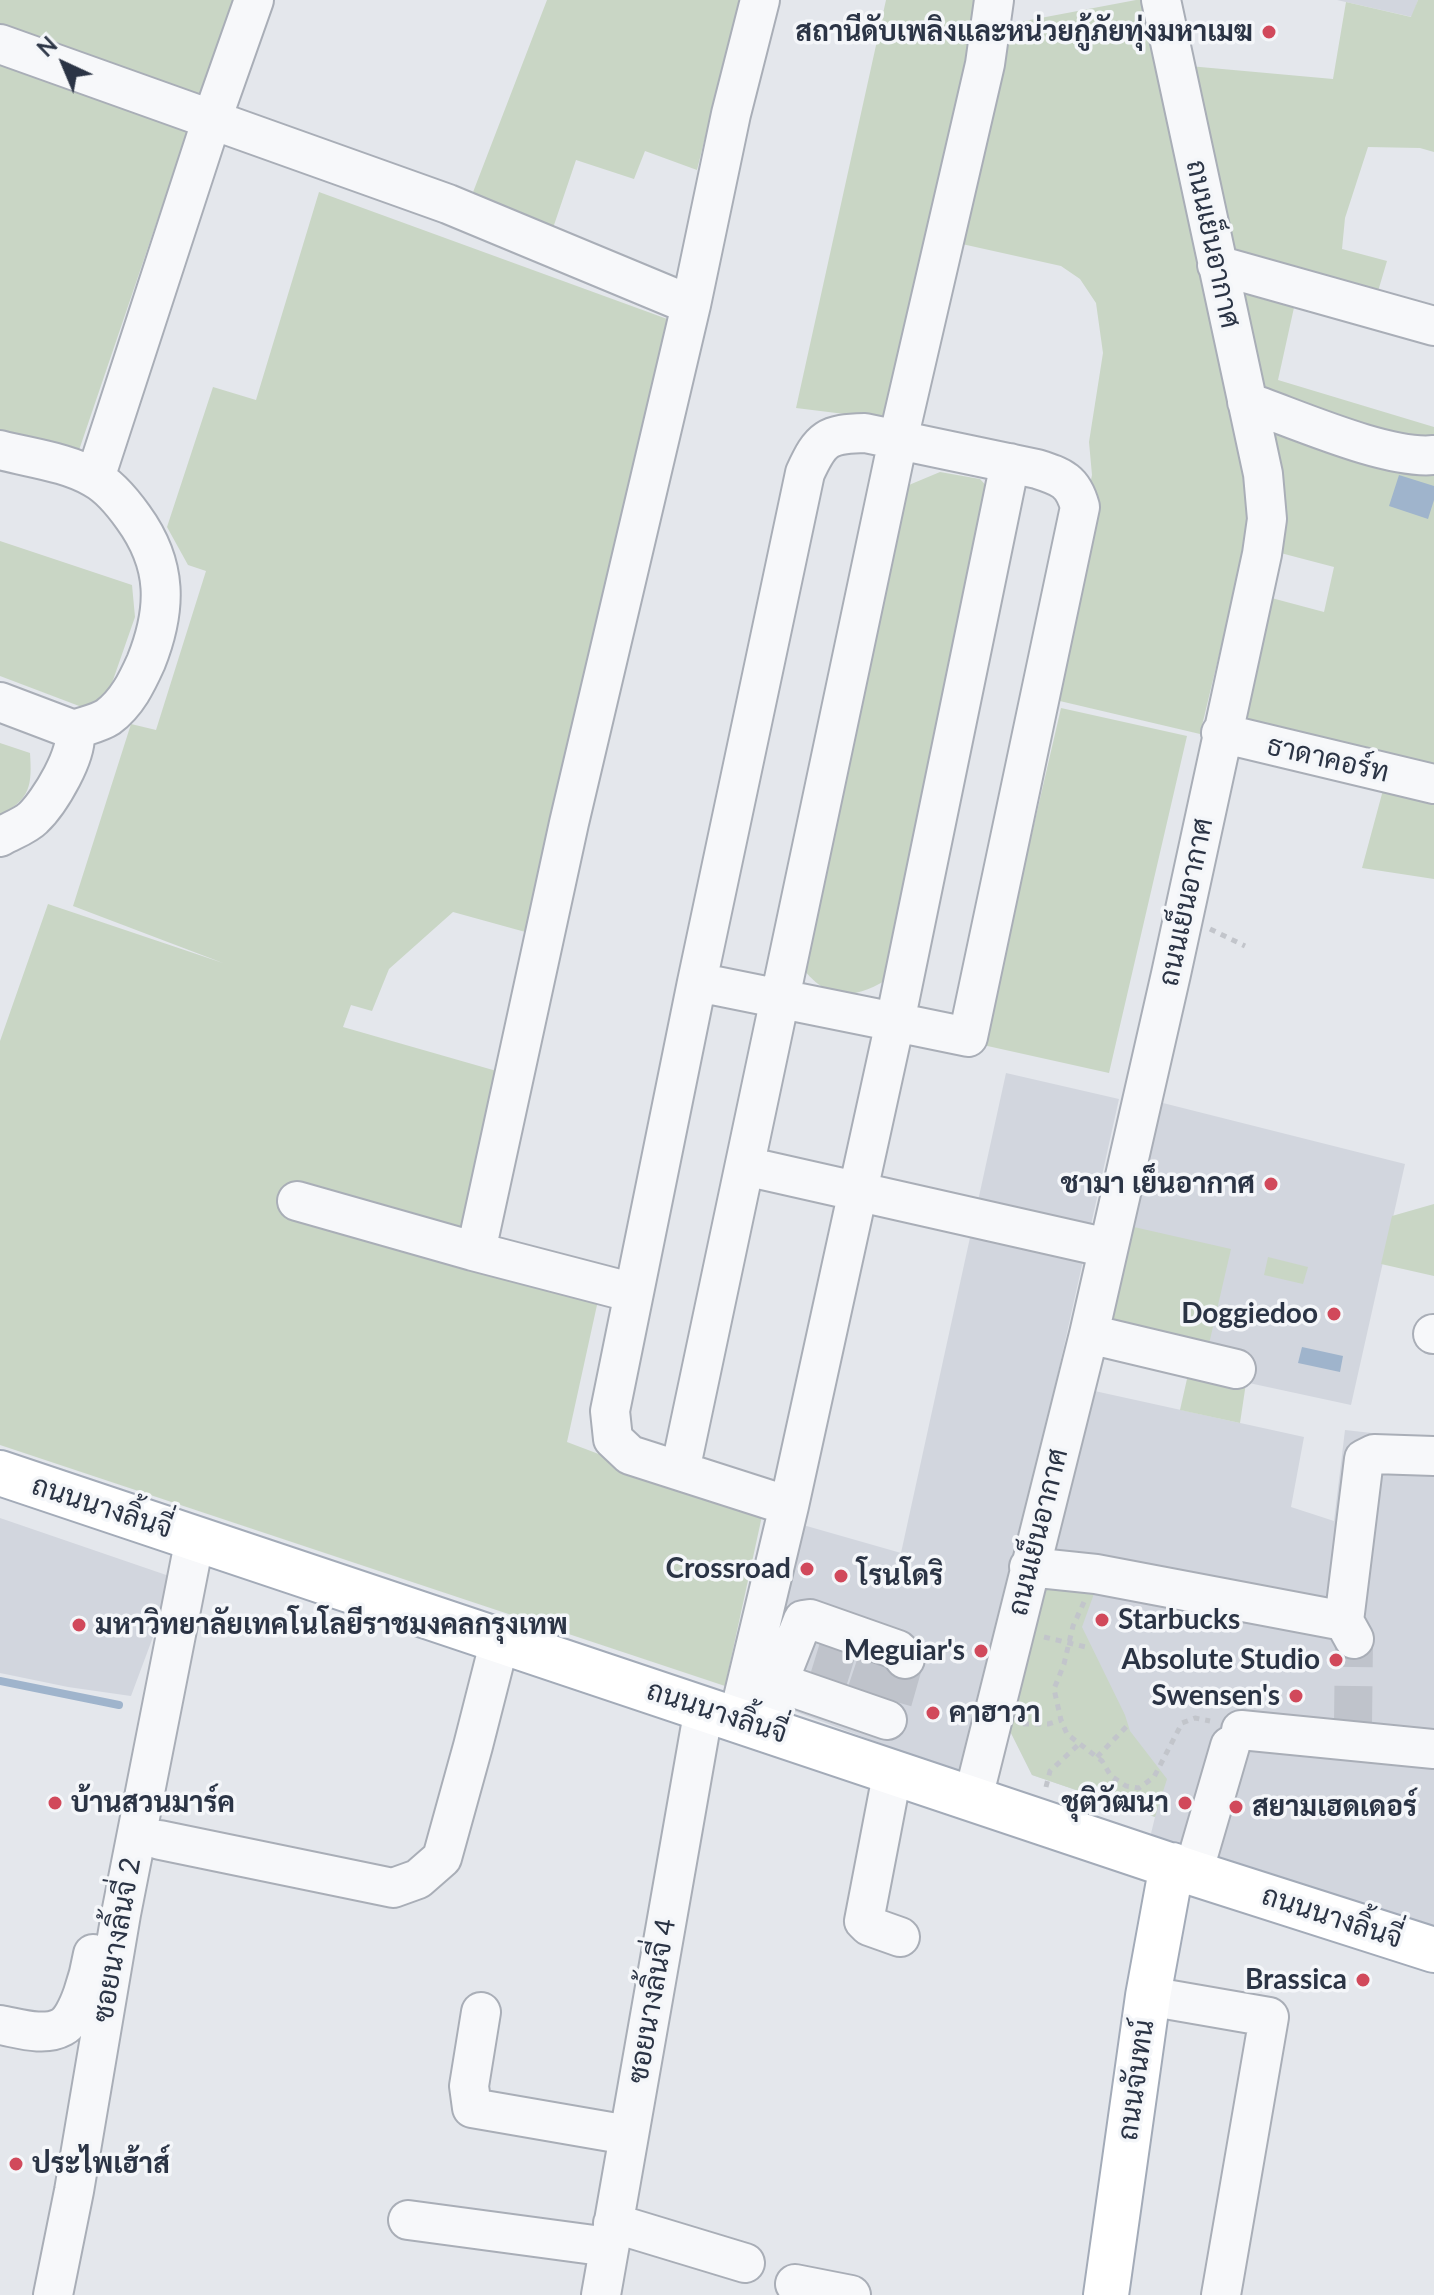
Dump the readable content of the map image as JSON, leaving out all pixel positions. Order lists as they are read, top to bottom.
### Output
{
  "streets": {
    "main road": ["ถนนนางลิ้นจี่", "ถนนจันทน์"],
    "street": [
      "ถนนเย็นอากาศ",
      "ธาดาคอร์ท",
      "ซอยนางลิ้นจี่ 2",
      "ซอยนางลิ้นจี่ 4"
    ]
  },
  "crossings": [
    ["ถนนเย็นอากาศ", "ธาดาคอร์ท"],
    ["ถนนเย็นอากาศ", "ถนนนางลิ้นจี่"],
    ["ถนนนางลิ้นจี่", "ซอยนางลิ้นจี่ 2"],
    ["ถนนนางลิ้นจี่", "ซอยนางลิ้นจี่ 4"],
    ["ถนนนางลิ้นจี่", "ถนนจันทน์"]
  ],
  "places": [
    "สถานีดับเพลิงและหน่วยกู้ภัยทุ่งมหาเมฆ",
    "ชามา เย็นอากาศ",
    "Doggiedoo",
    "Crossroad",
    "โรนโดริ",
    "Starbucks",
    "มหาวิทยาลัยเทคโนโลยีราชมงคลกรุงเทพ",
    "Meguiar's",
    "Absolute Studio",
    "Swensen's",
    "คาฮาวา",
    "บ้านสวนมาร์ค",
    "ชุติวัฒนา",
    "สยามเฮดเดอร์",
    "Brassica",
    "ประไพเฮ้าส์"
  ],
  "north": "top left"
}
